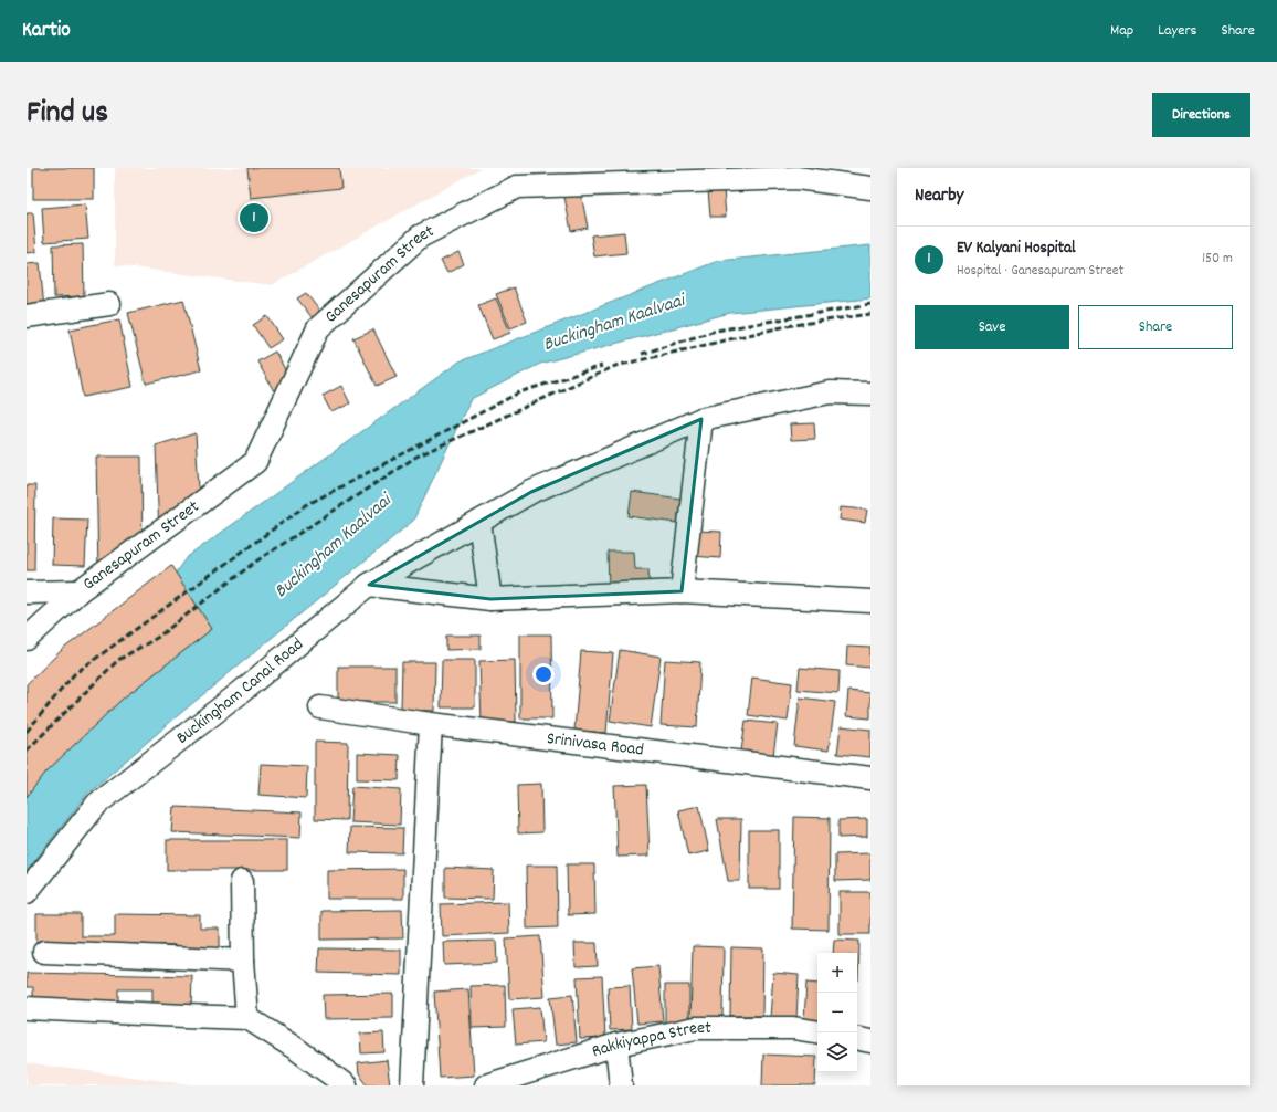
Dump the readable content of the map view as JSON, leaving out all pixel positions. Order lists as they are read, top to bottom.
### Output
{
  "streets": {
    "street": [
      "Ganesapuram Street",
      "Buckingham Canal Road",
      "Srinivasa Road",
      "Rakkiyappa Street"
    ]
  },
  "water": ["Buckingham Kaalvaai"],
  "page": {
    "header": "Kartio",
    "nav": ["Map", "Layers", "Share"],
    "title": "Find us",
    "buttons": [
      "Directions",
      ["Save", "Share"]
    ],
    "heading": "Nearby",
    "pins": "1",
    "list": [
      {
        "mark": "1",
        "name": "EV Kalyani Hospital",
        "note": "Hospital · Ganesapuram Street",
        "value": "150 m"
      }
    ],
    "map_buttons": ["+", "−"]
  }
}
